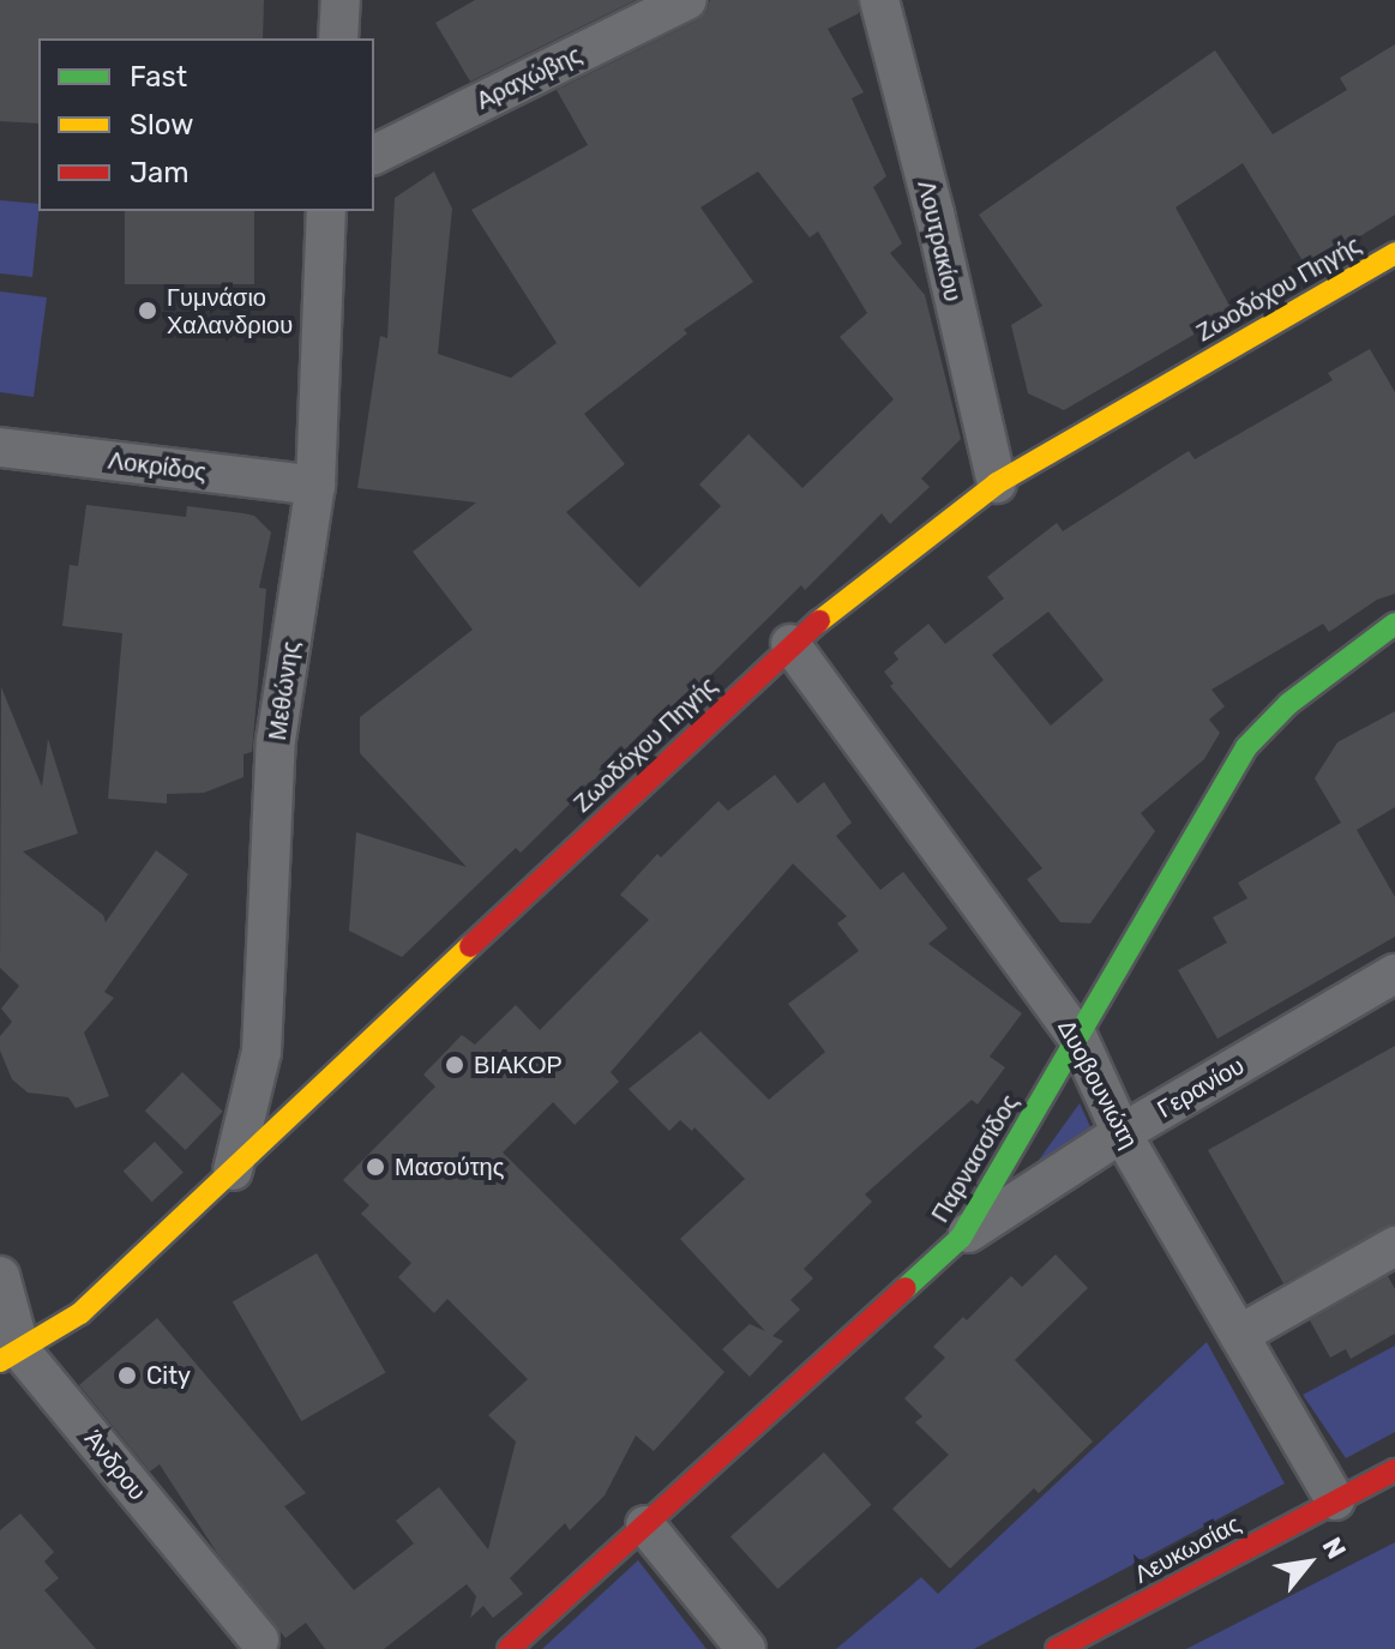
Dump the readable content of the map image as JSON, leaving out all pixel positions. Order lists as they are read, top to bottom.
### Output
{
  "streets": {
    "street": [
      "Αραχώβης",
      "Λουτρακίου",
      "Ζωοδόχου Πηγής",
      "Λοκρίδος",
      "Μεθώνης",
      "Δυοβουνιώτη",
      "Γερανίου",
      "Παρνασσίδος",
      "Άνδρου",
      "Λευκωσίας"
    ]
  },
  "crossings": [
    ["Λουτρακίου", "Ζωοδόχου Πηγής"],
    ["Ζωοδόχου Πηγής", "Μεθώνης"],
    ["Ζωοδόχου Πηγής", "Δυοβουνιώτη"],
    ["Ζωοδόχου Πηγής", "Άνδρου"],
    ["Λοκρίδος", "Μεθώνης"],
    ["Δυοβουνιώτη", "Γερανίου"],
    ["Δυοβουνιώτη", "Παρνασσίδος"],
    ["Δυοβουνιώτη", "Λευκωσίας"],
    ["Γερανίου", "Παρνασσίδος"]
  ],
  "places": [
    "Γυμνάσιο Χαλανδριου",
    "ΒΙΑΚΟΡ",
    "Μασούτης",
    "City"
  ],
  "legend": ["Fast", "Slow", "Jam"],
  "north": "top right"
}
